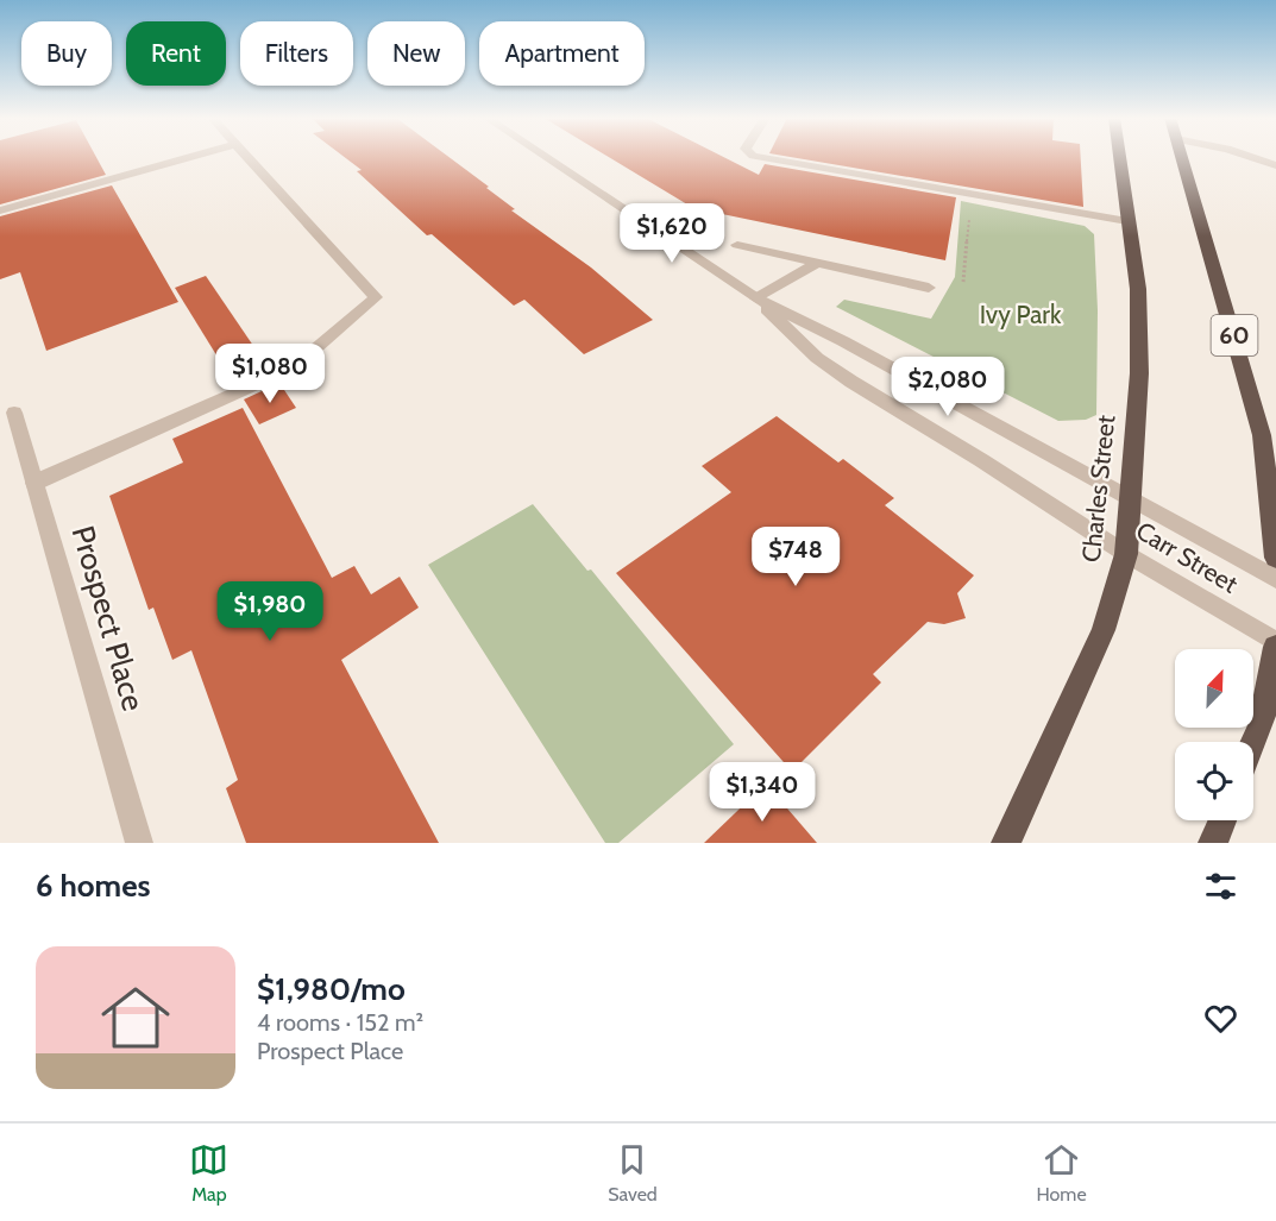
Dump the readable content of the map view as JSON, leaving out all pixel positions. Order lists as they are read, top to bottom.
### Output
{
  "streets": {
    "highway": ["60", "Charles Street"],
    "street": ["Carr Street", "Prospect Place"]
  },
  "crossings": [
    ["Charles Street", "Carr Street"]
  ],
  "parks": ["Ivy Park"],
  "north": "top right",
  "page": {
    "chip": [
      "Buy",
      "Rent",
      "Filters",
      "New",
      "Apartment"
    ],
    "price": [
      "$1,620",
      "$1,080",
      "$2,080",
      "$748",
      "$1,980",
      "$1,340"
    ],
    "heading": "6 homes",
    "list": [
      {
        "name": "$1,980/mo",
        "note": "4 rooms · 152 m² · Prospect Place"
      }
    ],
    "tabs": ["Map", "Saved", "Home"]
  }
}
